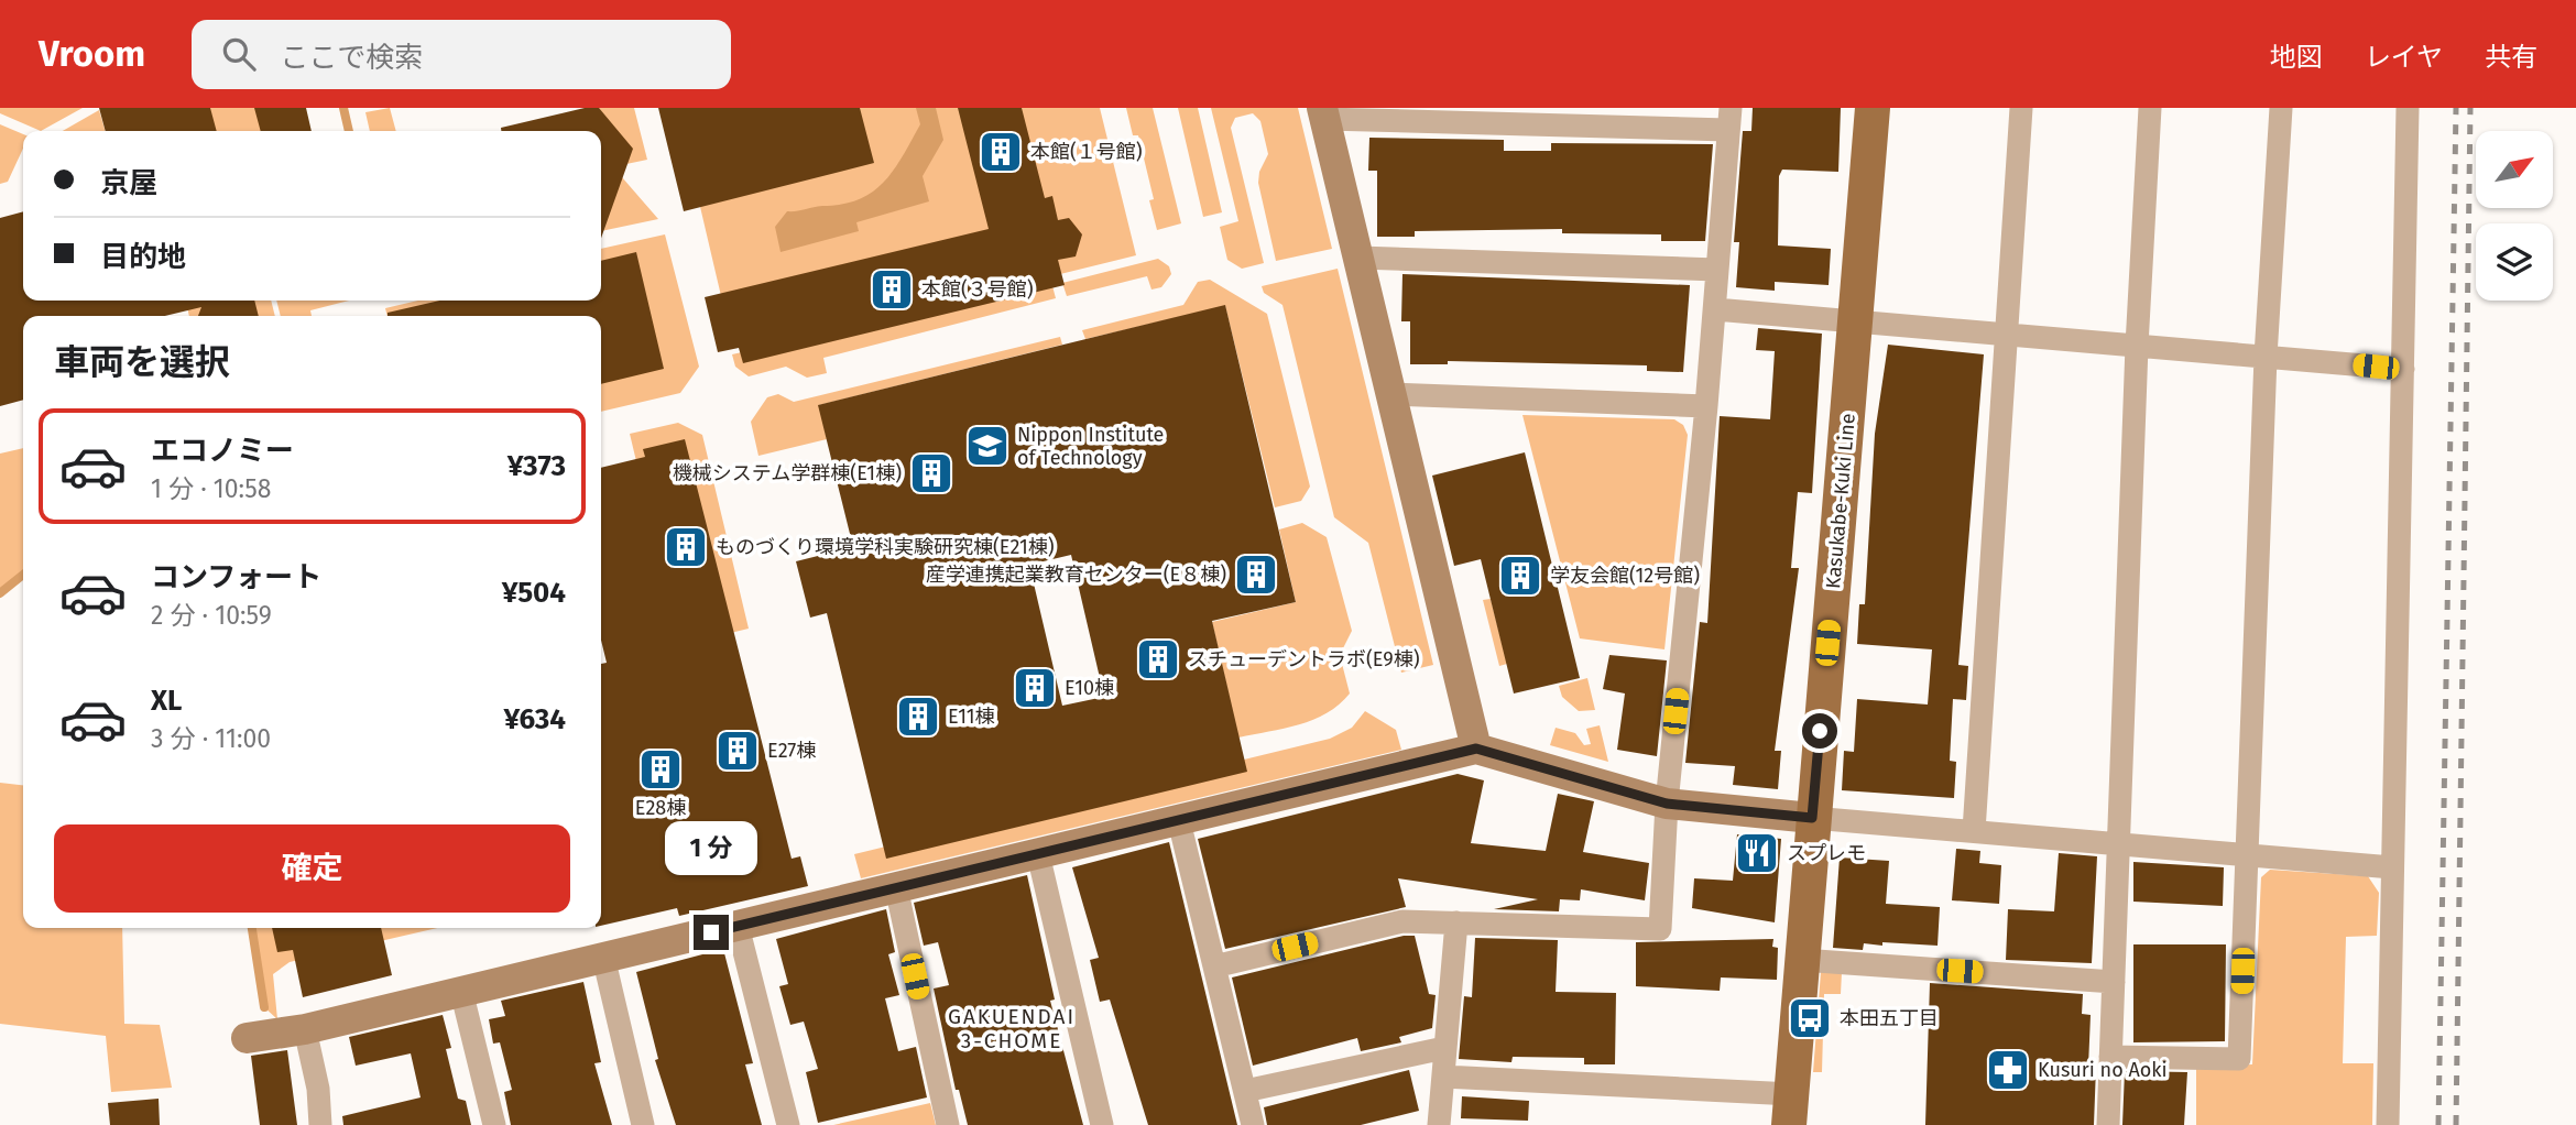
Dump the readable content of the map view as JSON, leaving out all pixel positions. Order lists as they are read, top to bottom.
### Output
{
  "streets": {
    "main road": ["Kasukabe-Kuki Line"]
  },
  "districts": ["GAKUENDAI 3-CHOME"],
  "places": {
    "building": [
      "本館(１号館)",
      "本館(３号館)",
      "機械システム学群棟(E1棟)",
      "ものづくり環境学科実験研究棟(E21棟)",
      "産学連携起業教育センター(E８棟)",
      "学友会館(12号館)",
      "スチューデントラボ(E9棟)",
      "E10棟",
      "E11棟",
      "E27棟",
      "E28棟"
    ],
    "school or university": ["Nippon Institute of Technology"],
    "restaurant": ["スプレモ"],
    "bus stop": ["本田五丁目"],
    "pharmacy": ["Kusuri no Aoki"]
  },
  "north": "top right",
  "page": {
    "header": "Vroom",
    "search": "ここで検索",
    "nav": ["地図", "レイヤ", "共有"],
    "banner": ["京屋", "目的地"],
    "heading": "車両を選択",
    "list": [
      {
        "name": "エコノミー",
        "note": "1 分 · 10:58",
        "value": "¥373"
      },
      {
        "name": "コンフォート",
        "note": "2 分 · 10:59",
        "value": "¥504"
      },
      {
        "name": "XL",
        "note": "3 分 · 11:00",
        "value": "¥634"
      }
    ],
    "buttons": "確定",
    "bubble": "1 分"
  }
}
